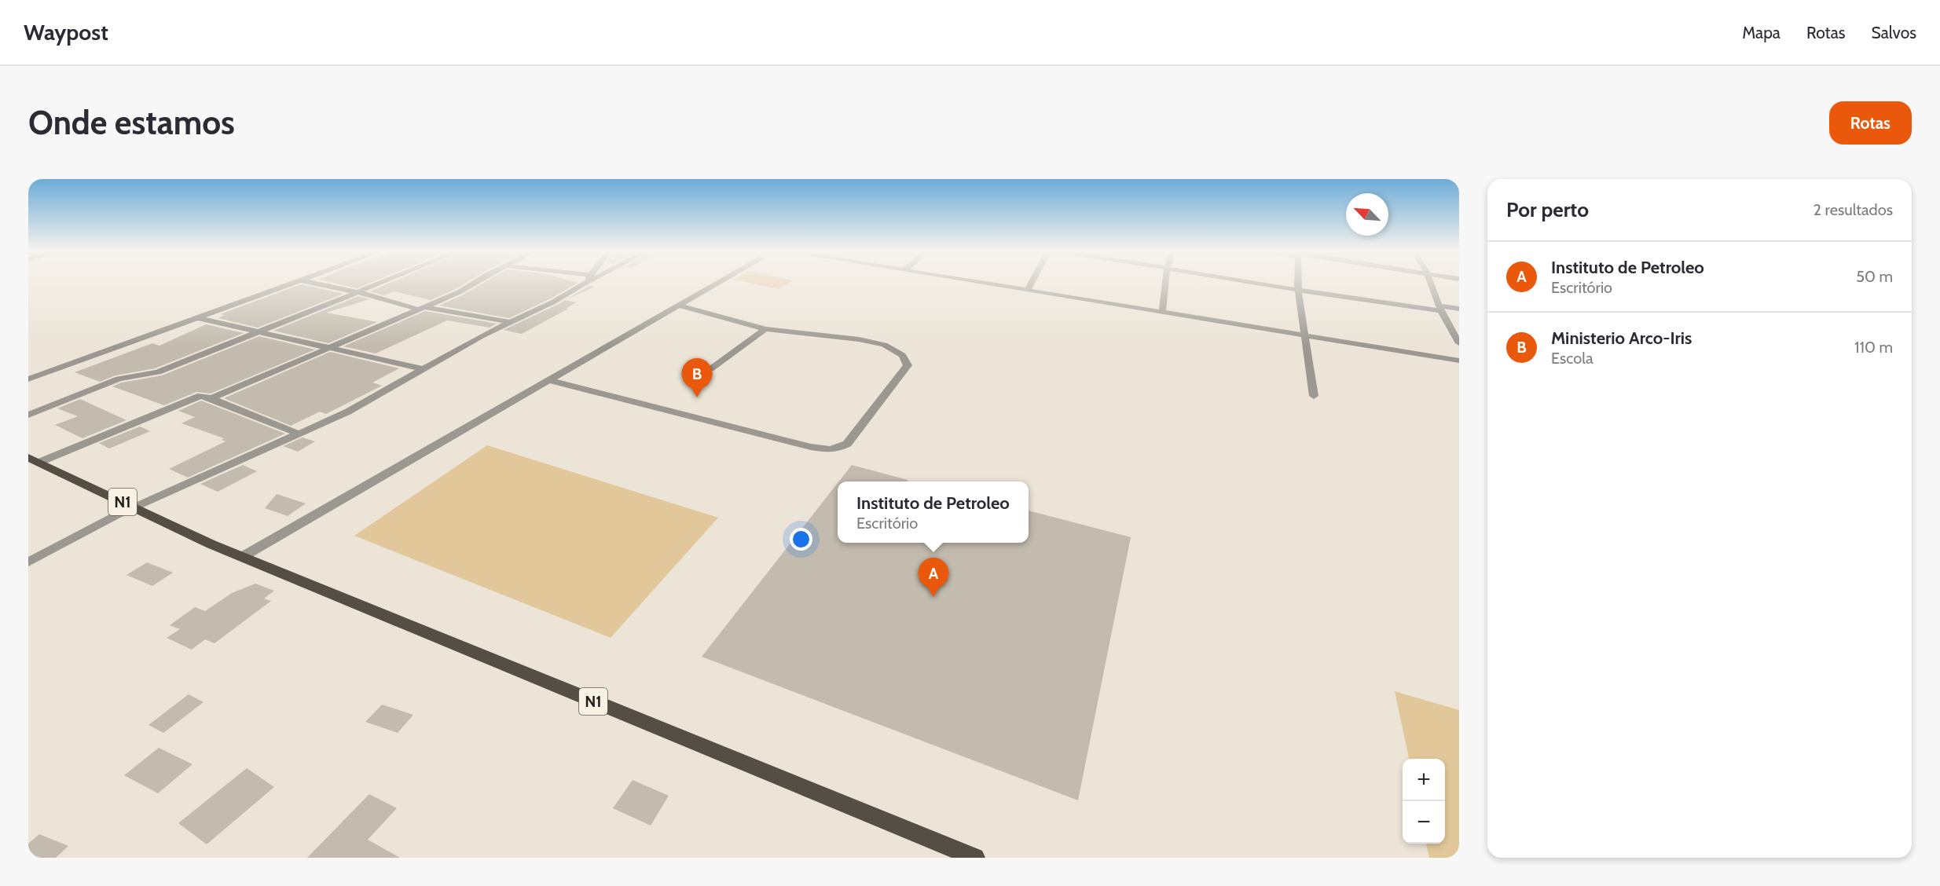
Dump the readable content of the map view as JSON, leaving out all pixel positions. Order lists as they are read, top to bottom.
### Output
{
  "streets": {
    "highway": ["N1"]
  },
  "north": "top left",
  "page": {
    "header": "Waypost",
    "nav": ["Mapa", "Rotas", "Salvos"],
    "buttons": "Rotas",
    "title": "Onde estamos",
    "heading": ["Por perto", "2 resultados"],
    "list": [
      {
        "mark": "A",
        "name": "Instituto de Petroleo",
        "note": "Escritório",
        "value": "50 m"
      },
      {
        "mark": "B",
        "name": "Ministerio Arco-Iris",
        "note": "Escola",
        "value": "110 m"
      }
    ],
    "pins": ["B", "A"],
    "popup": ["Instituto de Petroleo", "Escritório"],
    "map_buttons": ["+", "−"]
  }
}
